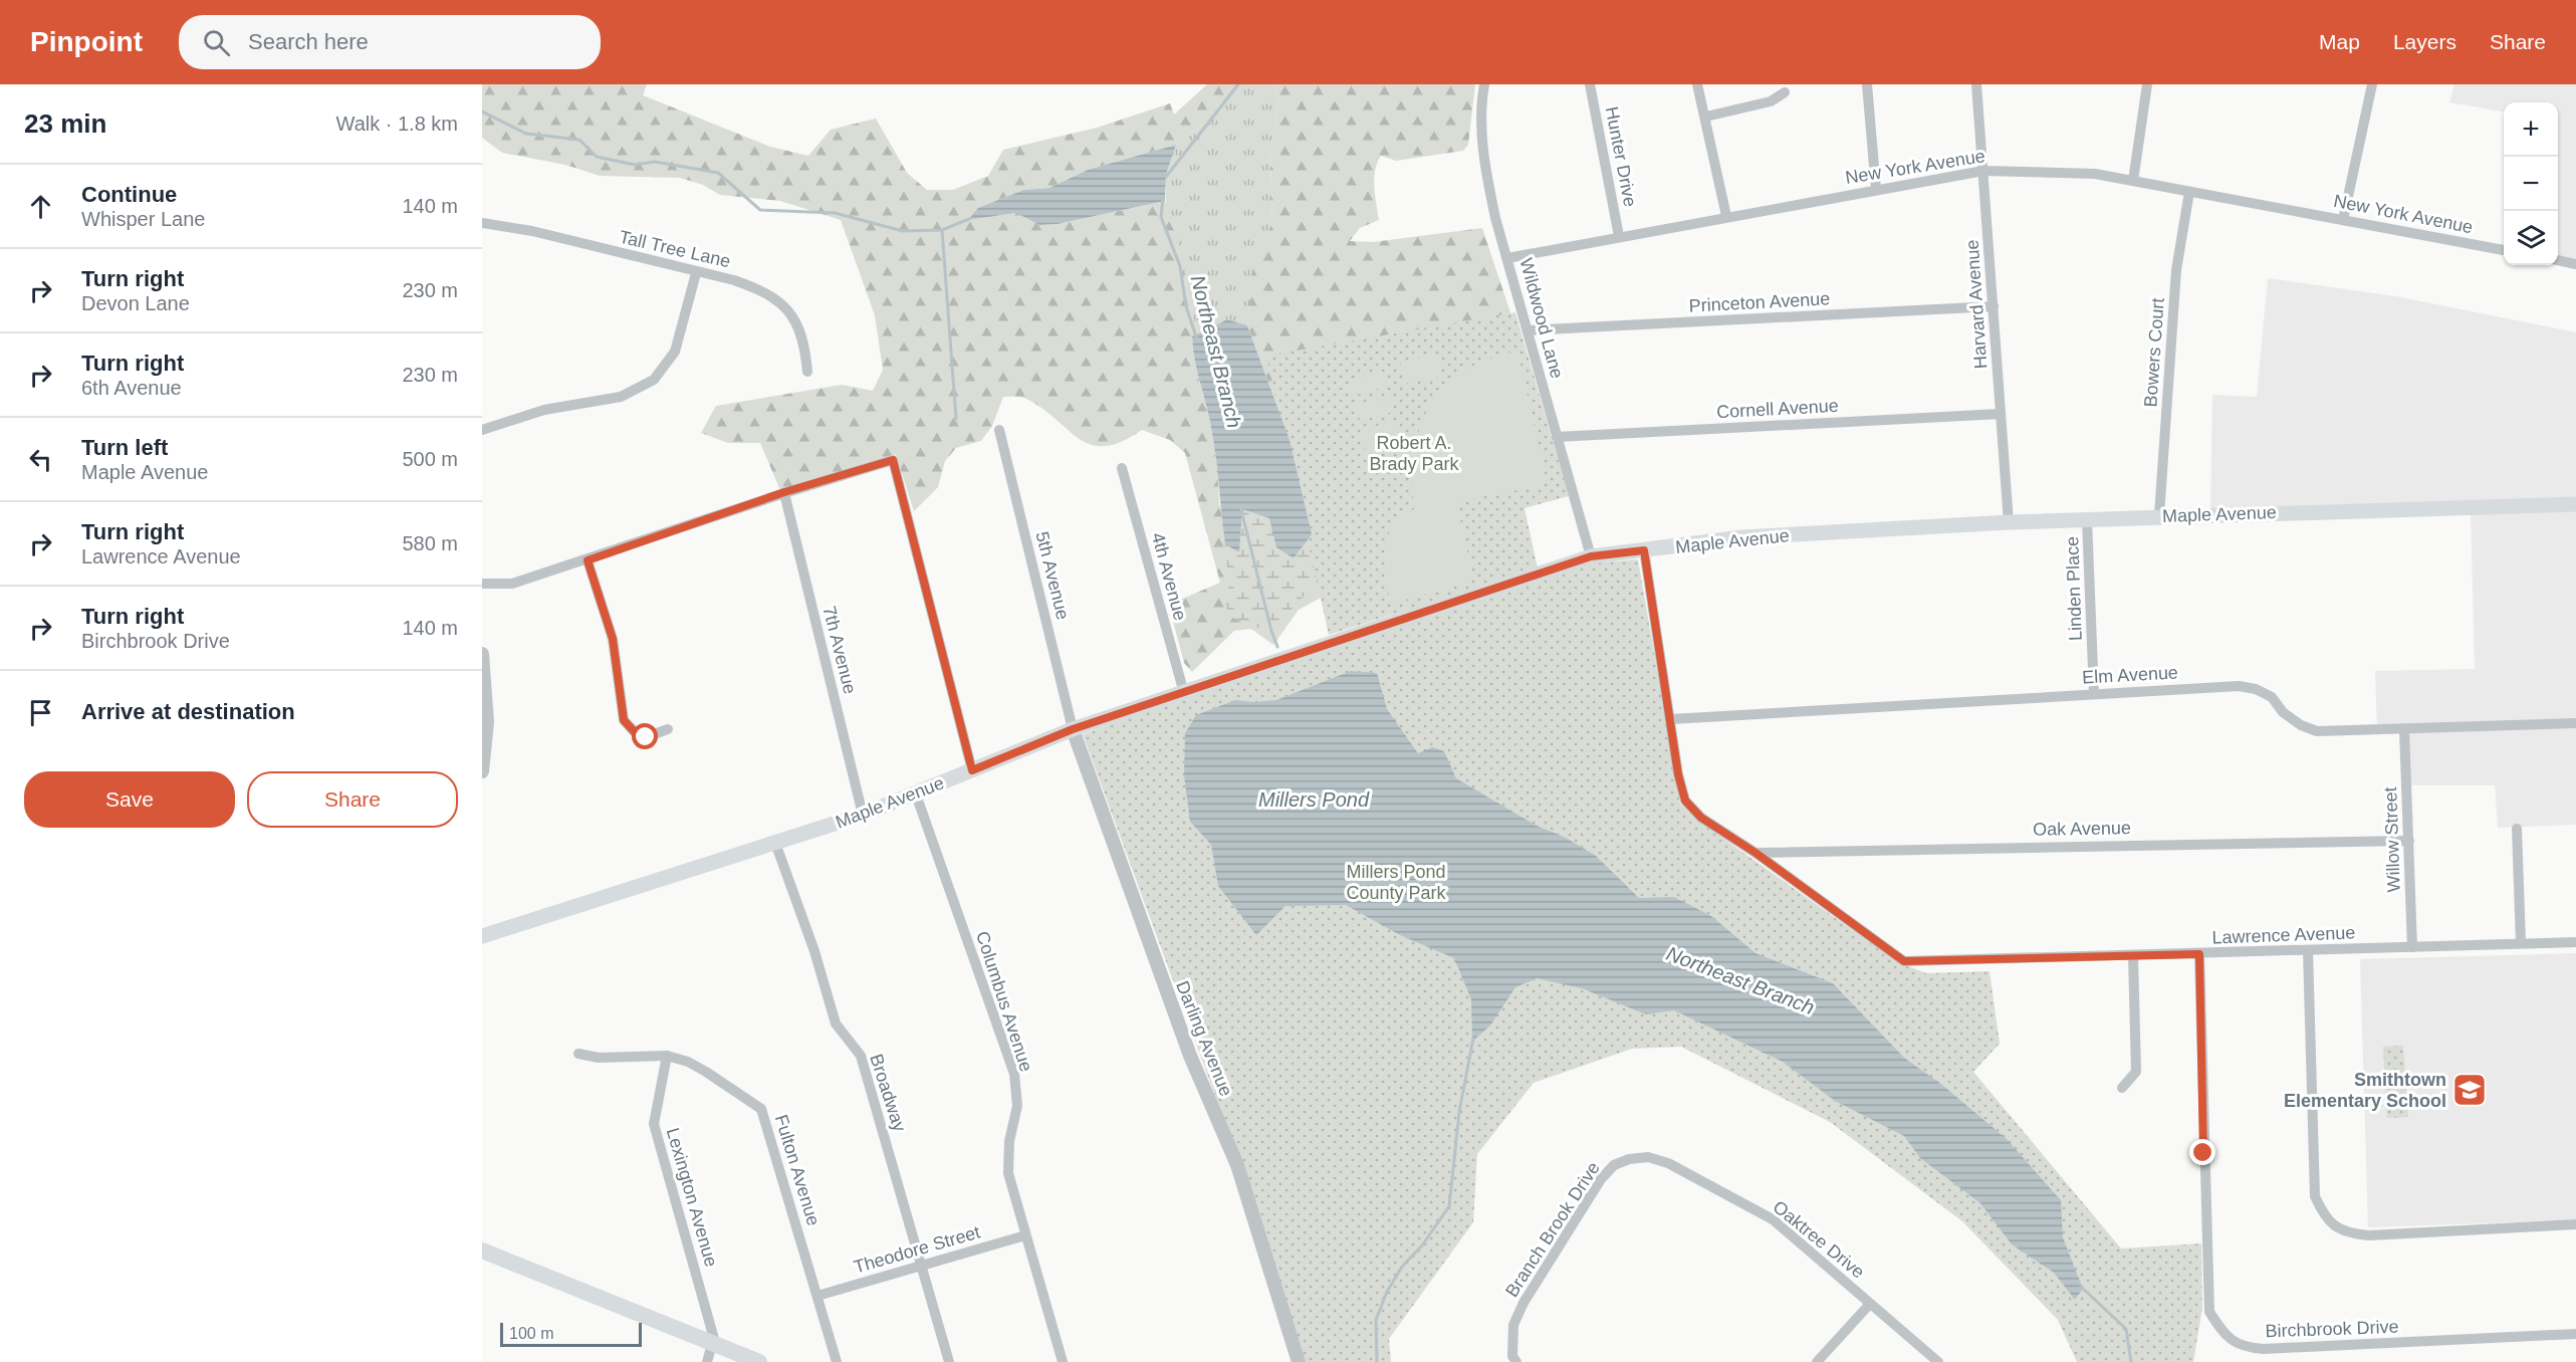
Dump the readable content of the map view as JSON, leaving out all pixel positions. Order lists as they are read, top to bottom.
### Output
{
  "streets": {
    "main road": ["Maple Avenue"],
    "street": [
      "Hunter Drive",
      "New York Avenue",
      "Tall Tree Lane",
      "Princeton Avenue",
      "Harvard Avenue",
      "Wildwood Lane",
      "Bowers Court",
      "Cornell Avenue",
      "5th Avenue",
      "4th Avenue",
      "Linden Place",
      "7th Avenue",
      "Elm Avenue",
      "Oak Avenue",
      "Willow Street",
      "Lawrence Avenue",
      "Columbus Avenue",
      "Darling Avenue",
      "Broadway",
      "Fulton Avenue",
      "Lexington Avenue",
      "Branch Brook Drive",
      "Oaktree Drive",
      "Theodore Street",
      "Birchbrook Drive"
    ]
  },
  "crossings": [
    ["Hunter Drive", "New York Avenue"],
    ["New York Avenue", "Harvard Avenue"],
    ["New York Avenue", "Wildwood Lane"],
    ["New York Avenue", "Bowers Court"],
    ["Princeton Avenue", "Harvard Avenue"],
    ["Princeton Avenue", "Wildwood Lane"],
    ["Harvard Avenue", "Cornell Avenue"],
    ["Harvard Avenue", "Maple Avenue"],
    ["Wildwood Lane", "Cornell Avenue"],
    ["Wildwood Lane", "Maple Avenue"],
    ["Bowers Court", "Maple Avenue"],
    ["Maple Avenue", "5th Avenue"],
    ["Maple Avenue", "4th Avenue"],
    ["Maple Avenue", "Linden Place"],
    ["Maple Avenue", "7th Avenue"],
    ["Maple Avenue", "Lawrence Avenue"],
    ["Maple Avenue", "Columbus Avenue"],
    ["Maple Avenue", "Darling Avenue"],
    ["Maple Avenue", "Broadway"],
    ["5th Avenue", "Darling Avenue"],
    ["Linden Place", "Elm Avenue"],
    ["Elm Avenue", "Willow Street"],
    ["Elm Avenue", "Lawrence Avenue"],
    ["Oak Avenue", "Willow Street"],
    ["Oak Avenue", "Lawrence Avenue"],
    ["Willow Street", "Lawrence Avenue"],
    ["Lawrence Avenue", "Birchbrook Drive"],
    ["Columbus Avenue", "Theodore Street"],
    ["Broadway", "Theodore Street"],
    ["Fulton Avenue", "Lexington Avenue"],
    ["Fulton Avenue", "Theodore Street"],
    ["Branch Brook Drive", "Oaktree Drive"]
  ],
  "water": ["Northeast Branch", "Millers Pond"],
  "parks": ["Robert A. Brady Park", "Millers Pond County Park"],
  "places": {
    "school or university": ["Smithtown Elementary School"]
  },
  "scale_bar": "100 m",
  "page": {
    "header": "Pinpoint",
    "search": "Search here",
    "nav": ["Map", "Layers", "Share"],
    "heading": ["23 min", "Walk · 1.8 km"],
    "map_buttons": ["+", "−"],
    "list": [
      ["Continue", "Whisper Lane", "140 m"],
      ["Turn right", "Devon Lane", "230 m"],
      ["Turn right", "6th Avenue", "230 m"],
      ["Turn left", "Maple Avenue", "500 m"],
      ["Turn right", "Lawrence Avenue", "580 m"],
      ["Turn right", "Birchbrook Drive", "140 m"],
      "Arrive at destination"
    ],
    "buttons": ["Save", "Share"],
    "scale": "100 m"
  }
}
